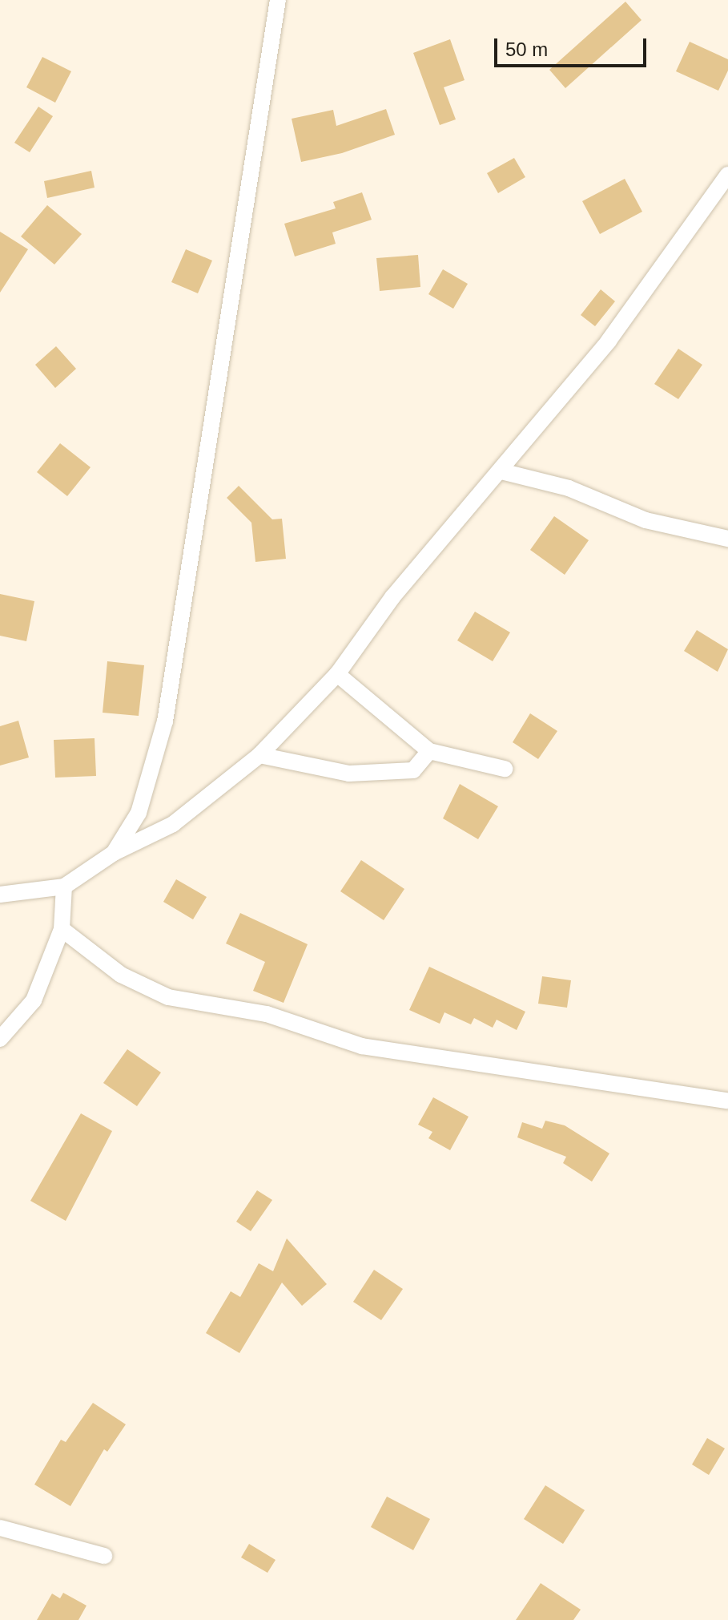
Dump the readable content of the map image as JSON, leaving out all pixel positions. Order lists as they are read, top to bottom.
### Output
{
  "scale_bar": "50 m"
}
